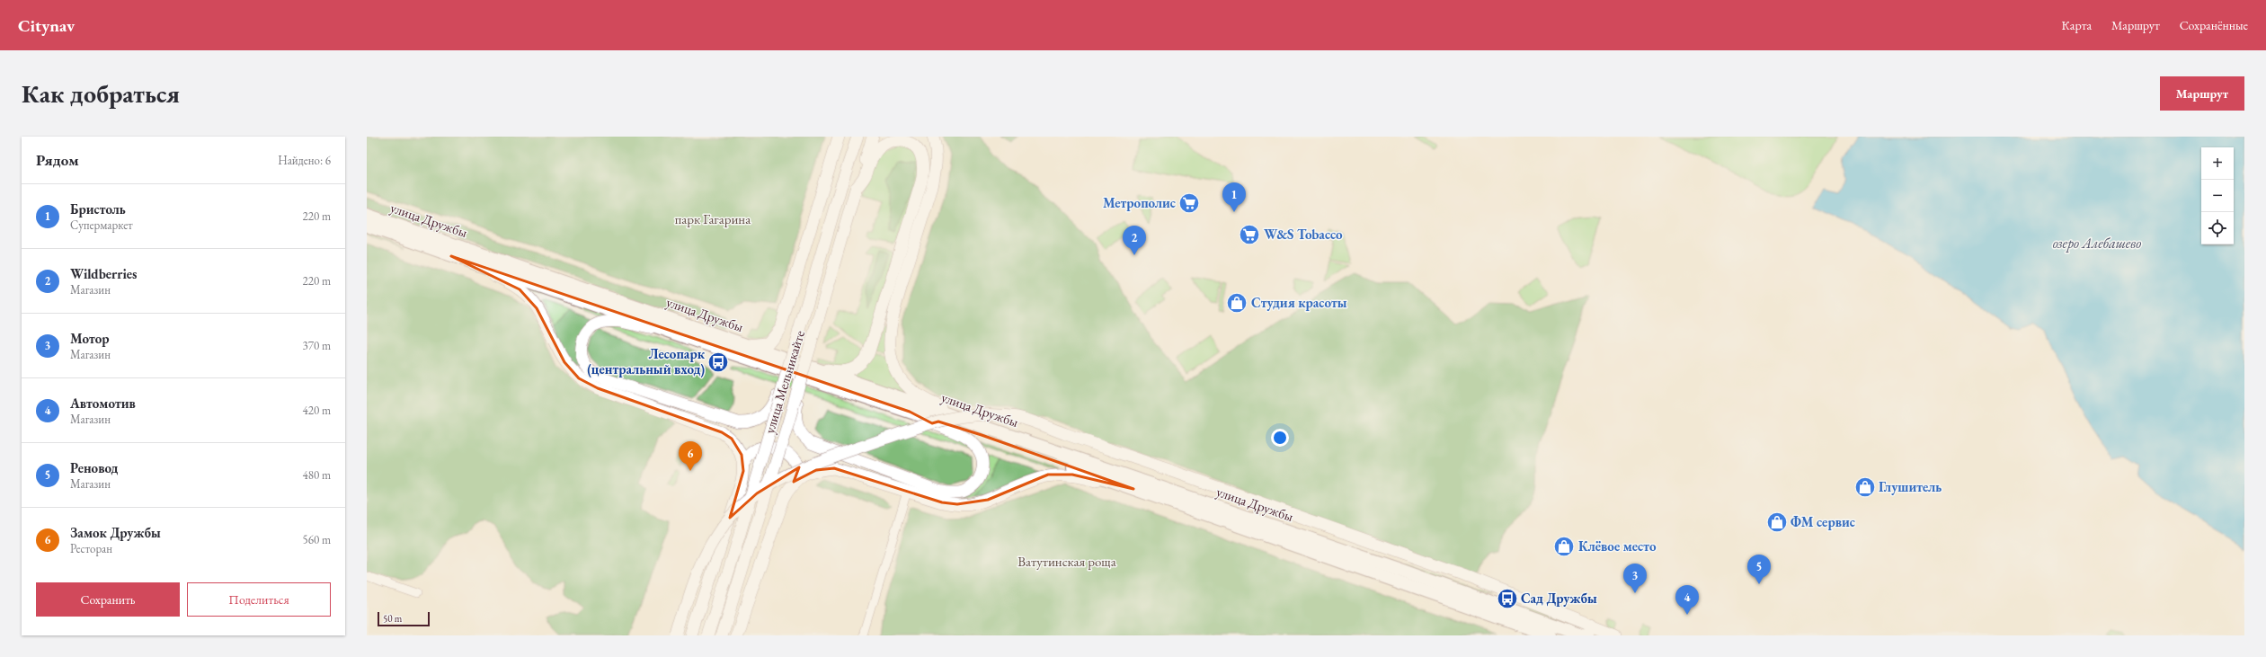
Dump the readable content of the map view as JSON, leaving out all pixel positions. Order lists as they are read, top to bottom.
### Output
{
  "streets": {
    "main road": ["улица Дружбы", "улица Мельникайте"]
  },
  "water": ["озеро Алебашево"],
  "parks": ["парк Гагарина", "Ватутинская роща"],
  "places": {
    "supermarket": ["Метрополис", "W&S Tobacco"],
    "shop": [
      "Студия красоты",
      "Глушитель",
      "ФМ сервис",
      "Клёвое место"
    ],
    "bus stop": ["Лесопарк (центральный вход)", "Сад Дружбы"]
  },
  "scale_bar": "50 m",
  "page": {
    "header": "Citynav",
    "nav": ["Карта", "Маршрут", "Сохранённые"],
    "buttons": [
      "Маршрут",
      ["Сохранить", "Поделиться"]
    ],
    "title": "Как добраться",
    "heading": ["Рядом", "Найдено: 6"],
    "map_buttons": ["+", "−"],
    "pins": [
      "1",
      "2",
      "6",
      "5",
      "3",
      "4"
    ],
    "list": [
      {
        "mark": "1",
        "name": "Бристоль",
        "note": "Супермаркет",
        "value": "220 m"
      },
      {
        "mark": "2",
        "name": "Wildberries",
        "note": "Магазин",
        "value": "220 m"
      },
      {
        "mark": "3",
        "name": "Мотор",
        "note": "Магазин",
        "value": "370 m"
      },
      {
        "mark": "4",
        "name": "Автомотив",
        "note": "Магазин",
        "value": "420 m"
      },
      {
        "mark": "5",
        "name": "Реновод",
        "note": "Магазин",
        "value": "480 m"
      },
      {
        "mark": "6",
        "name": "Замок Дружбы",
        "note": "Ресторан",
        "value": "560 m"
      }
    ],
    "scale": "50 m"
  }
}
